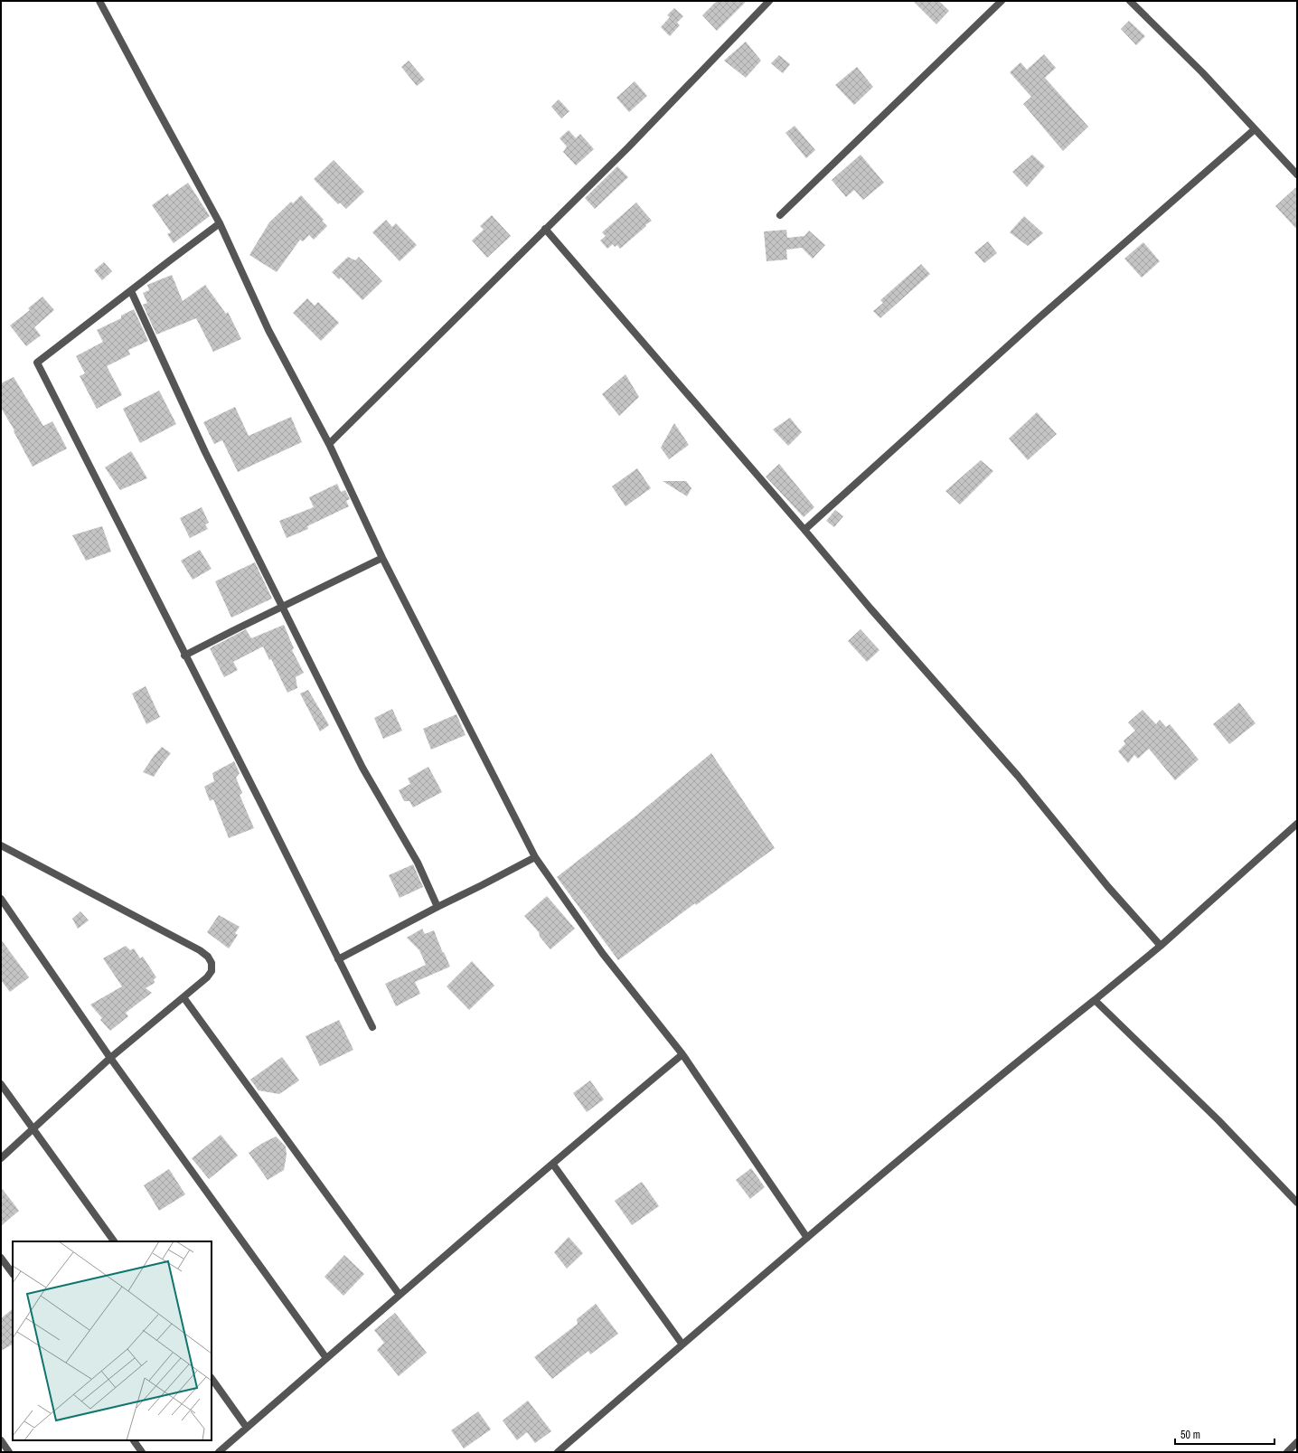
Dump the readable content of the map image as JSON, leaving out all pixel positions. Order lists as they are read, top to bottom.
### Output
{
  "scale_bar": "50 m"
}
